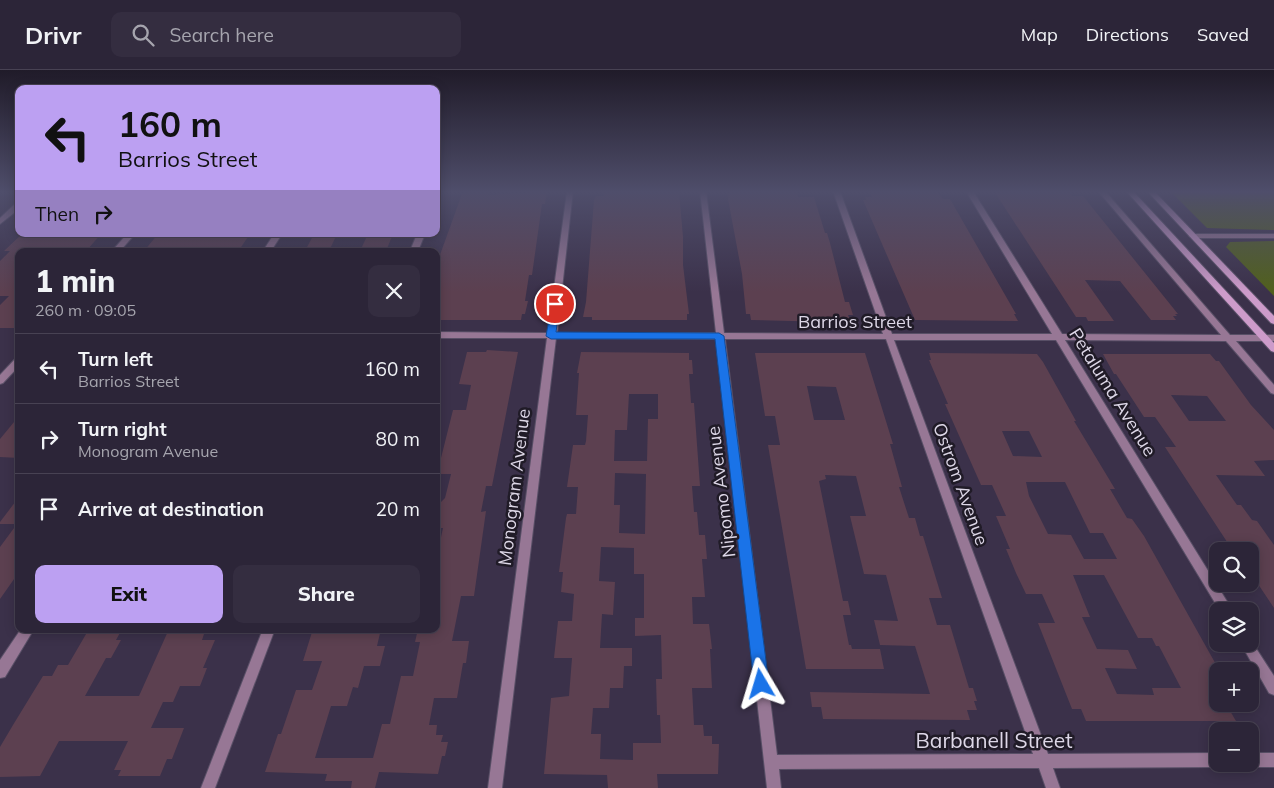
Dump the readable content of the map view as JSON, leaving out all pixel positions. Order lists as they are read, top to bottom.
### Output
{
  "streets": {
    "street": [
      "Barrios Street",
      "Petaluma Avenue",
      "Ostrom Avenue",
      "Monogram Avenue",
      "Nipomo Avenue",
      "Barbanell Street"
    ]
  },
  "crossings": [
    ["Barrios Street", "Petaluma Avenue"],
    ["Barrios Street", "Ostrom Avenue"],
    ["Barrios Street", "Monogram Avenue"],
    ["Barrios Street", "Nipomo Avenue"],
    ["Ostrom Avenue", "Barbanell Street"],
    ["Nipomo Avenue", "Barbanell Street"]
  ],
  "page": {
    "header": "Drivr",
    "search": "Search here",
    "nav": ["Map", "Directions", "Saved"],
    "turn": ["160 m", "Barrios Street"],
    "then": "Then",
    "heading": ["1 min", "260 m · 09:05"],
    "list": [
      {
        "name": "Turn left",
        "note": "Barrios Street",
        "value": "160 m"
      },
      {
        "name": "Turn right",
        "note": "Monogram Avenue",
        "value": "80 m"
      },
      {
        "name": "Arrive at destination",
        "value": "20 m"
      }
    ],
    "map_buttons": ["+", "−"],
    "buttons": ["Exit", "Share"]
  }
}
